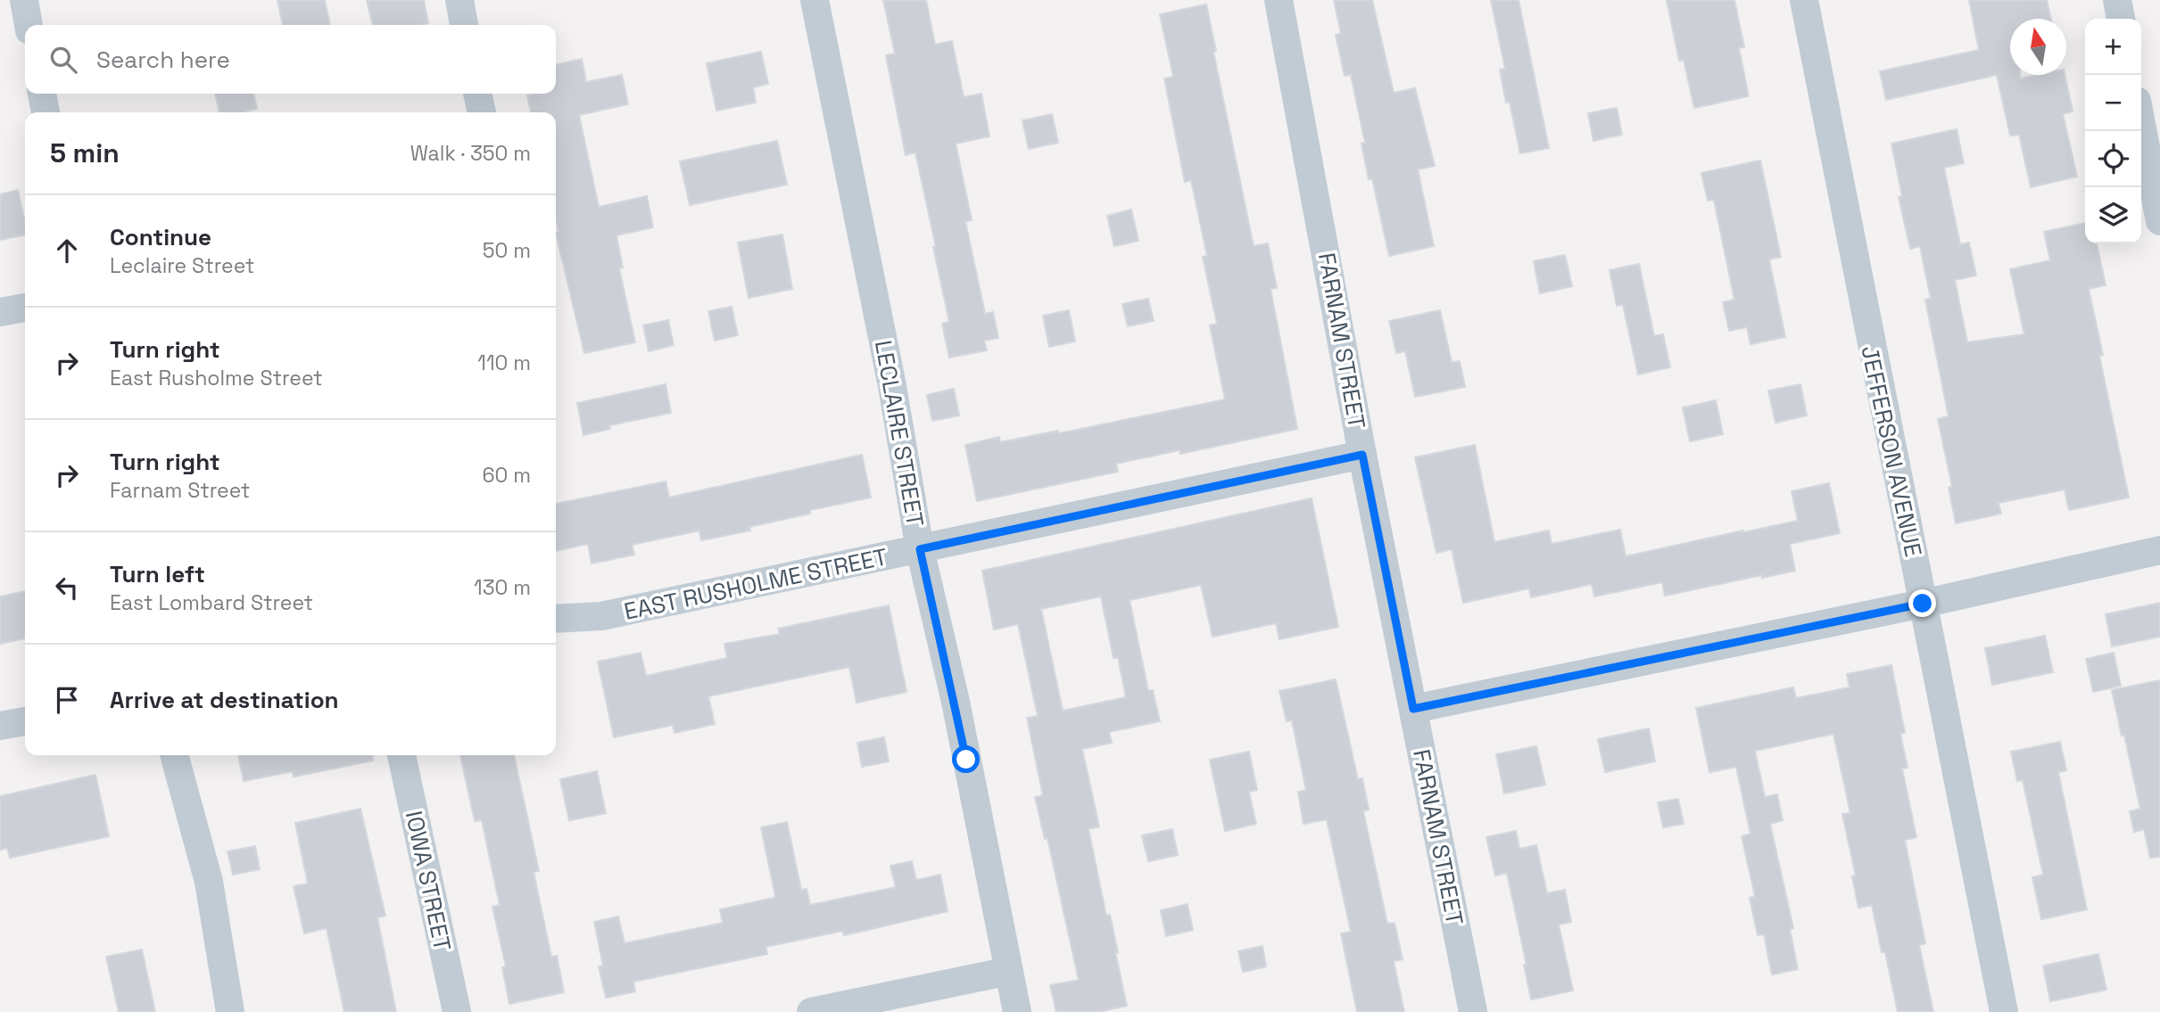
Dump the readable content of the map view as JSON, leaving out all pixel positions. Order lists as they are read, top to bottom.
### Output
{
  "streets": {
    "street": [
      "FARNAM STREET",
      "LECLAIRE STREET",
      "JEFFERSON AVENUE",
      "EAST RUSHOLME STREET",
      "IOWA STREET"
    ]
  },
  "crossings": [
    ["FARNAM STREET", "EAST RUSHOLME STREET"],
    ["LECLAIRE STREET", "EAST RUSHOLME STREET"]
  ],
  "north": "top",
  "page": {
    "map_buttons": ["+", "−"],
    "search": "Search here",
    "heading": ["5 min", "Walk · 350 m"],
    "list": [
      ["Continue", "Leclaire Street", "50 m"],
      ["Turn right", "East Rusholme Street", "110 m"],
      ["Turn right", "Farnam Street", "60 m"],
      ["Turn left", "East Lombard Street", "130 m"],
      "Arrive at destination"
    ]
  }
}
